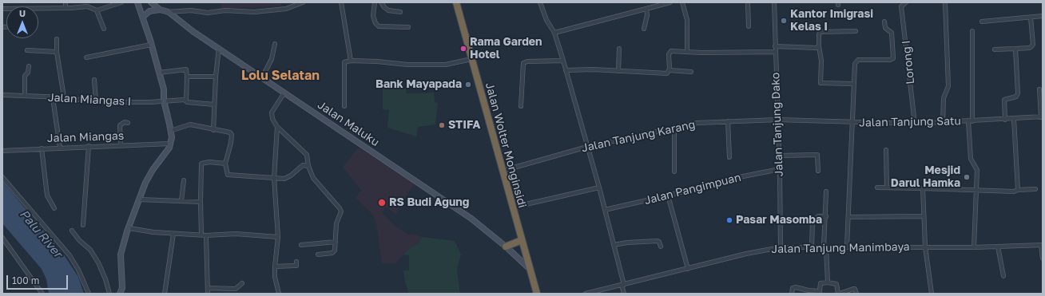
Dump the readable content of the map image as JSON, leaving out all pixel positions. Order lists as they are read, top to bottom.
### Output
{
  "streets": {
    "highway": ["Jalan Wolter Monginsidi"],
    "main road": ["Jalan Maluku"],
    "street": [
      "Lorong I",
      "Jalan Miangas I",
      "Jalan Tanjung Satu",
      "Jalan Tanjung Dako",
      "Jalan Tanjung Karang",
      "Jalan Miangas",
      "Jalan Pangimpuan",
      "Jalan Tanjung Manimbaya"
    ]
  },
  "crossings": [
    ["Lorong I", "Jalan Tanjung Satu"],
    ["Jalan Tanjung Satu", "Jalan Tanjung Dako"],
    ["Jalan Tanjung Satu", "Jalan Tanjung Karang"],
    ["Jalan Maluku", "Jalan Wolter Monginsidi"],
    ["Jalan Tanjung Dako", "Jalan Tanjung Karang"],
    ["Jalan Tanjung Dako", "Jalan Pangimpuan"],
    ["Jalan Tanjung Dako", "Jalan Tanjung Manimbaya"],
    ["Jalan Tanjung Karang", "Jalan Wolter Monginsidi"]
  ],
  "districts": ["Lolu Selatan"],
  "water": ["Palu River"],
  "places": [
    "Kantor Imigrasi Kelas I",
    "Rama Garden Hotel",
    "Bank Mayapada",
    "STIFA",
    "Mesjid Darul Hamka",
    "RS Budi Agung",
    "Pasar Masomba"
  ],
  "scale_bar": "100 m",
  "north": "top"
}
